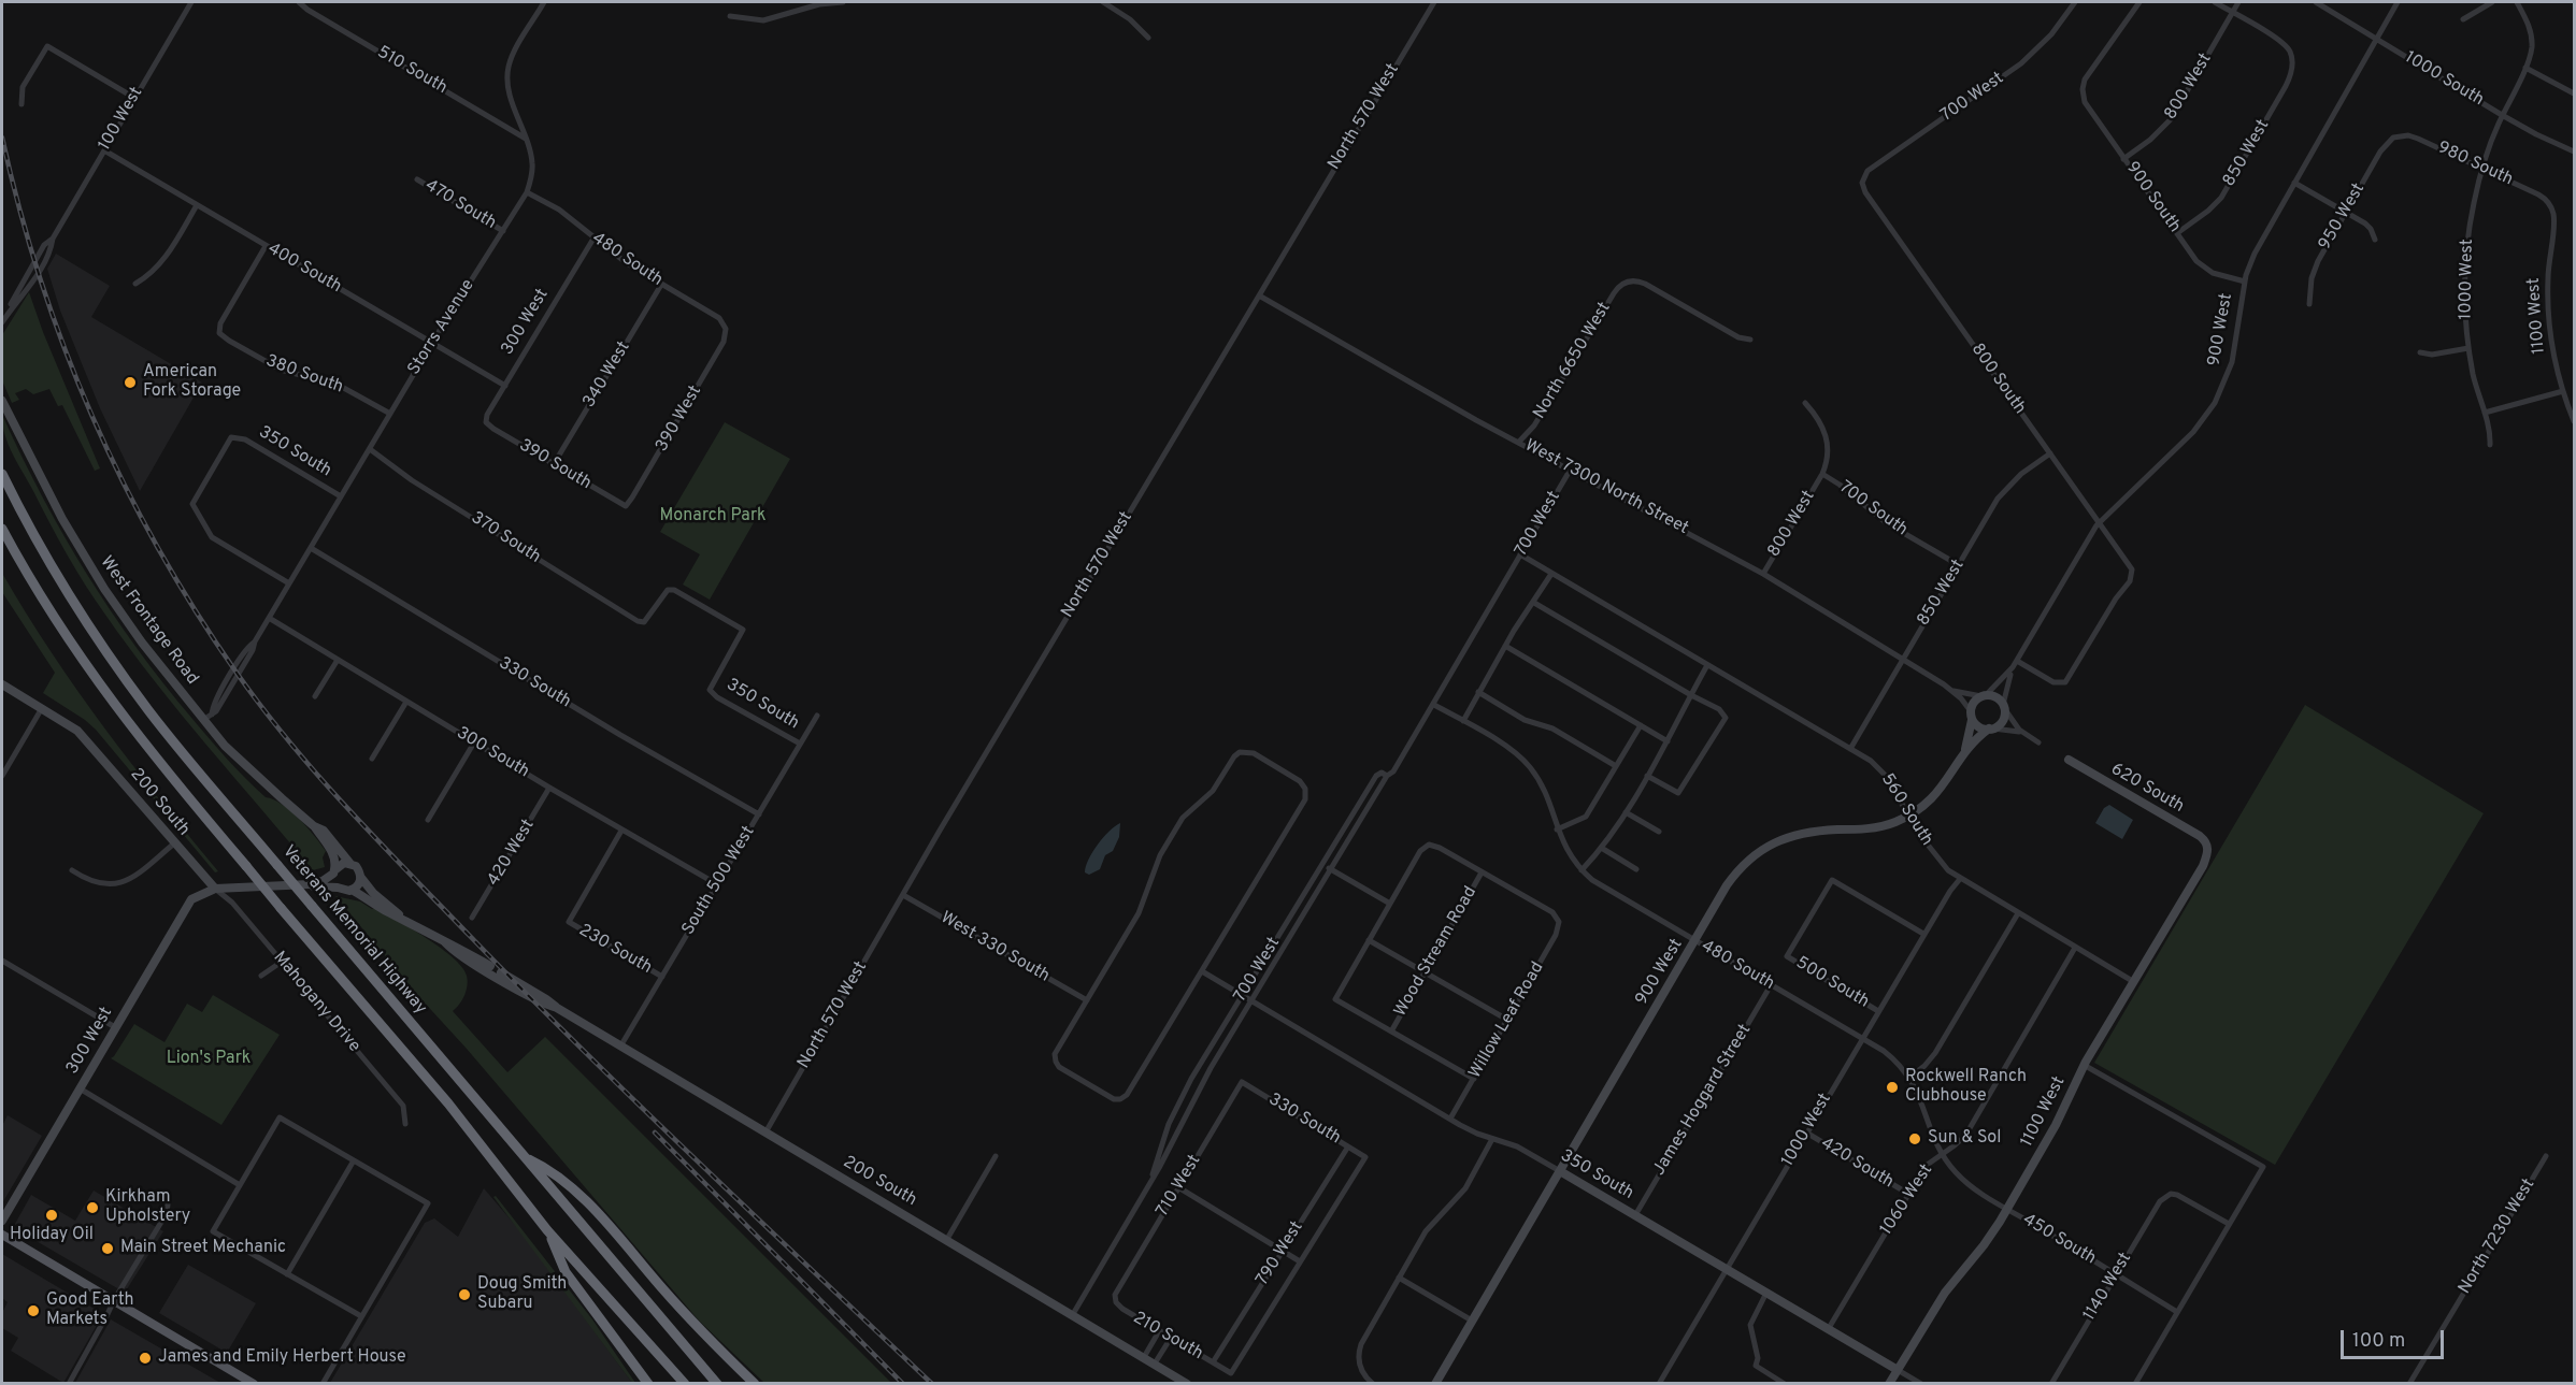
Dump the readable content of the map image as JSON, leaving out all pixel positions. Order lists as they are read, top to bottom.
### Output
{
  "streets": {
    "highway": ["Veterans Memorial Highway"],
    "street": [
      "510 South",
      "1000 South",
      "800 West",
      "700 West",
      "North 570 West",
      "100 West",
      "850 West",
      "980 South",
      "900 South",
      "470 South",
      "950 West",
      "480 South",
      "400 South",
      "1000 West",
      "1100 West",
      "300 West",
      "Storrs Avenue",
      "900 West",
      "North 6650 West",
      "380 South",
      "340 West",
      "800 South",
      "390 West",
      "350 South",
      "390 South",
      "West 7300 North Street",
      "700 South",
      "370 South",
      "West Frontage Road",
      "330 South",
      "300 South",
      "620 South",
      "200 South",
      "560 South",
      "420 West",
      "South 500 West",
      "West 330 South",
      "230 South",
      "Wood Stream Road",
      "500 South",
      "Mahogany Drive",
      "Willow Leaf Road",
      "James Hoggard Street",
      "420 South",
      "710 West",
      "1060 West",
      "North 7230 West",
      "450 South",
      "790 West",
      "1140 West",
      "210 South"
    ]
  },
  "crossings": [
    ["510 South", "Storrs Avenue"],
    ["1000 South", "1000 West"],
    ["1000 South", "900 West"],
    ["800 West", "850 West"],
    ["800 West", "900 South"],
    ["800 West", "West 7300 North Street"],
    ["800 West", "700 South"],
    ["700 West", "480 South"],
    ["700 West", "800 South"],
    ["700 West", "350 South"],
    ["700 West", "West 7300 North Street"],
    ["700 West", "200 South"],
    ["700 West", "560 South"],
    ["North 570 West", "West 7300 North Street"],
    ["North 570 West", "200 South"],
    ["North 570 West", "West 330 South"],
    ["100 West", "400 South"],
    ["850 West", "900 South"],
    ["850 West", "800 South"],
    ["850 West", "West 7300 North Street"],
    ["850 West", "700 South"],
    ["850 West", "560 South"],
    ["980 South", "950 West"],
    ["980 South", "1000 West"],
    ["980 South", "1100 West"],
    ["900 South", "900 West"],
    ["470 South", "Storrs Avenue"],
    ["480 South", "1000 West"],
    ["480 South", "1100 West"],
    ["480 South", "300 West"],
    ["480 South", "Storrs Avenue"],
    ["480 South", "900 West"],
    ["480 South", "340 West"],
    ["480 South", "390 West"],
    ["480 South", "James Hoggard Street"],
    ["480 South", "1060 West"],
    ["480 South", "450 South"],
    ["400 South", "300 West"],
    ["400 South", "Storrs Avenue"],
    ["400 South", "380 South"],
    ["1000 West", "350 South"],
    ["1000 West", "560 South"],
    ["1000 West", "500 South"],
    ["1000 West", "420 South"],
    ["1100 West", "350 South"],
    ["1100 West", "620 South"],
    ["1100 West", "560 South"],
    ["1100 West", "450 South"],
    ["300 West", "390 South"],
    ["300 West", "200 South"],
    ["300 West", "Mahogany Drive"],
    ["Storrs Avenue", "380 South"],
    ["Storrs Avenue", "350 South"],
    ["Storrs Avenue", "370 South"],
    ["Storrs Avenue", "West Frontage Road"],
    ["Storrs Avenue", "330 South"],
    ["Storrs Avenue", "300 South"],
    ["900 West", "800 South"],
    ["900 West", "350 South"],
    ["900 West", "West 7300 North Street"],
    ["900 West", "560 South"],
    ["North 6650 West", "West 7300 North Street"],
    ["340 West", "390 South"],
    ["390 West", "390 South"],
    ["350 South", "370 South"],
    ["350 South", "South 500 West"],
    ["350 South", "Willow Leaf Road"],
    ["350 South", "James Hoggard Street"],
    ["350 South", "1060 West"],
    ["West Frontage Road", "200 South"],
    ["330 South", "South 500 West"],
    ["330 South", "710 West"],
    ["330 South", "790 West"],
    ["300 South", "420 West"],
    ["300 South", "South 500 West"],
    ["300 South", "230 South"],
    ["200 South", "South 500 West"],
    ["200 South", "Mahogany Drive"],
    ["560 South", "1060 West"],
    ["South 500 West", "230 South"],
    ["Wood Stream Road", "Willow Leaf Road"],
    ["420 South", "1060 West"],
    ["710 West", "210 South"],
    ["450 South", "1140 West"],
    ["790 West", "210 South"]
  ],
  "parks": ["Monarch Park", "Lion's Park"],
  "places": [
    "American Fork Storage",
    "Rockwell Ranch Clubhouse",
    "Sun & Sol",
    "Kirkham Upholstery",
    "Holiday Oil",
    "Main Street Mechanic",
    "Doug Smith Subaru",
    "Good Earth Markets",
    "James and Emily Herbert House"
  ],
  "scale_bar": "100 m"
}
